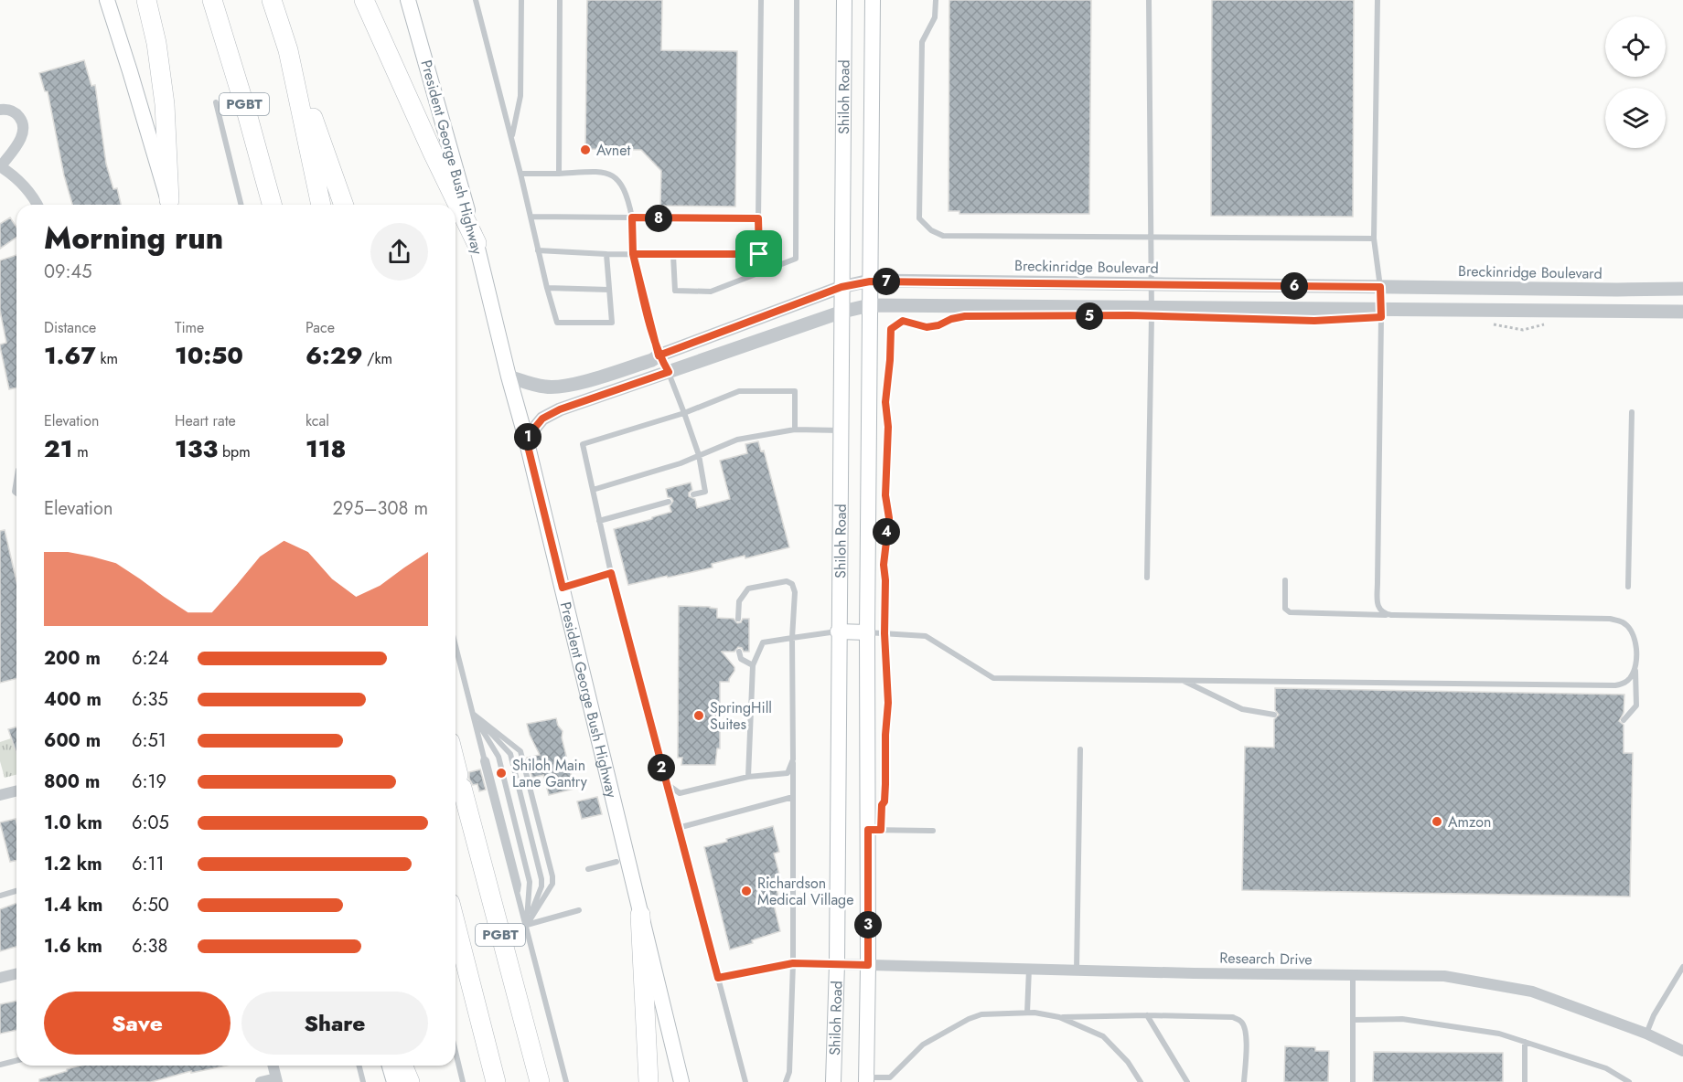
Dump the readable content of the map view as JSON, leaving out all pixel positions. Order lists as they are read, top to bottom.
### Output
{
  "streets": {
    "highway": ["PGBT"],
    "main road": ["Shiloh Road", "President George Bush Highway"],
    "street": ["Breckinridge Boulevard", "Research Drive"]
  },
  "crossings": [
    ["Shiloh Road", "Breckinridge Boulevard"],
    ["Shiloh Road", "Research Drive"],
    ["President George Bush Highway", "Breckinridge Boulevard"]
  ],
  "places": [
    "Avnet",
    "SpringHill Suites",
    "Shiloh Main Lane Gantry",
    "Amzon",
    "Richardson Medical Village"
  ],
  "page": {
    "pins": [
      "8",
      "7",
      "6",
      "5",
      "1",
      "4",
      "2",
      "3"
    ],
    "heading": ["Morning run", "09:45"],
    "stats": [
      ["Distance", "1.67 km"],
      ["Time", "10:50"],
      ["Pace", "6:29 /km"],
      ["Elevation", "21 m"],
      ["Heart rate", "133 bpm"],
      ["kcal", "118"]
    ],
    "chart": ["Elevation", "295–308 m"],
    "list": [
      {
        "name": "200 m",
        "note": "6:24"
      },
      {
        "name": "400 m",
        "note": "6:35"
      },
      {
        "name": "600 m",
        "note": "6:51"
      },
      {
        "name": "800 m",
        "note": "6:19"
      },
      {
        "name": "1.0 km",
        "note": "6:05"
      },
      {
        "name": "1.2 km",
        "note": "6:11"
      },
      {
        "name": "1.4 km",
        "note": "6:50"
      },
      {
        "name": "1.6 km",
        "note": "6:38"
      }
    ],
    "buttons": ["Save", "Share"]
  }
}
